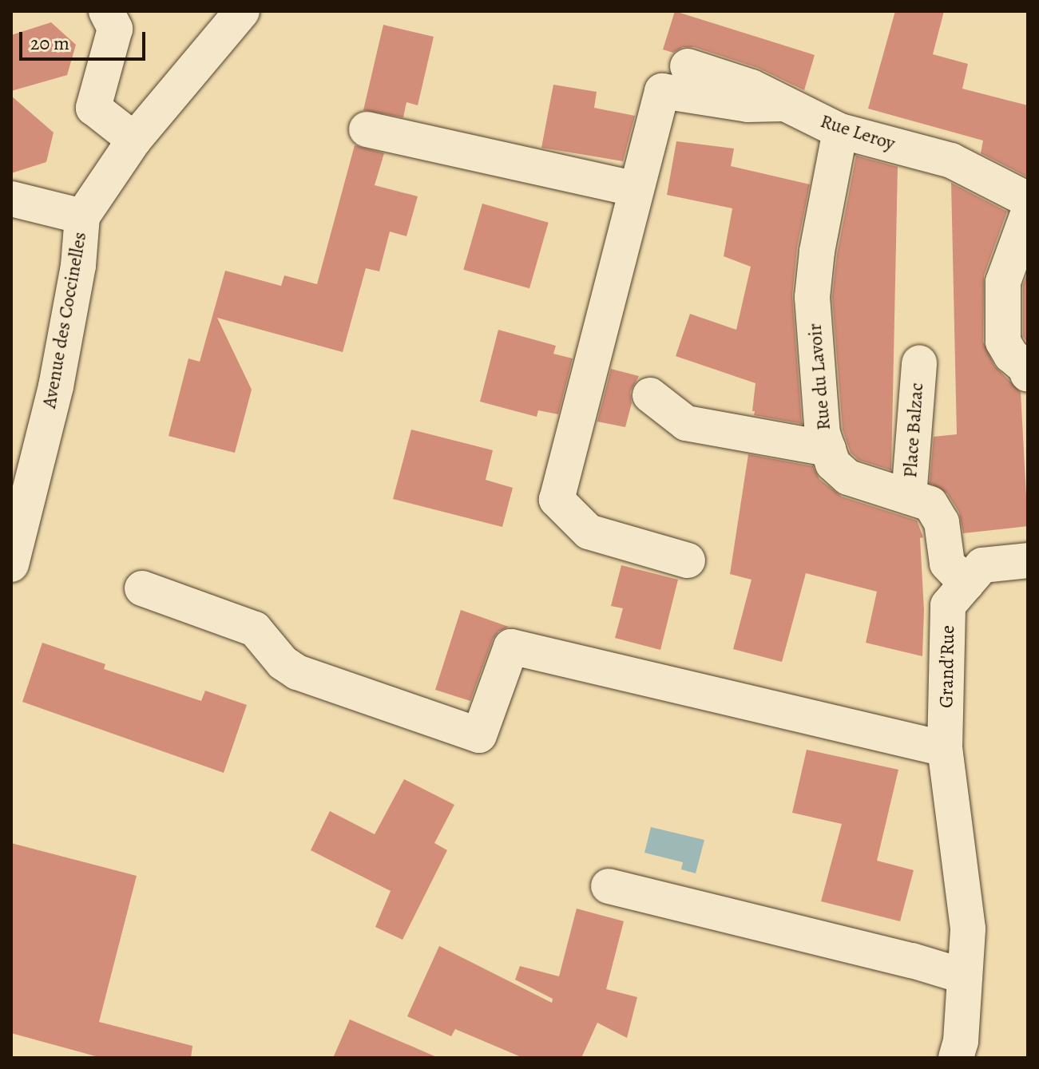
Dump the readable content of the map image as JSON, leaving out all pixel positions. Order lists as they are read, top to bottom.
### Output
{
  "streets": {
    "street": [
      "Rue Leroy",
      "Avenue des Coccinelles",
      "Rue du Lavoir",
      "Place Balzac",
      "Grand'Rue"
    ]
  },
  "crossings": [
    ["Rue Leroy", "Rue du Lavoir"],
    ["Rue du Lavoir", "Place Balzac"],
    ["Rue du Lavoir", "Grand'Rue"]
  ],
  "scale_bar": "20 m"
}
